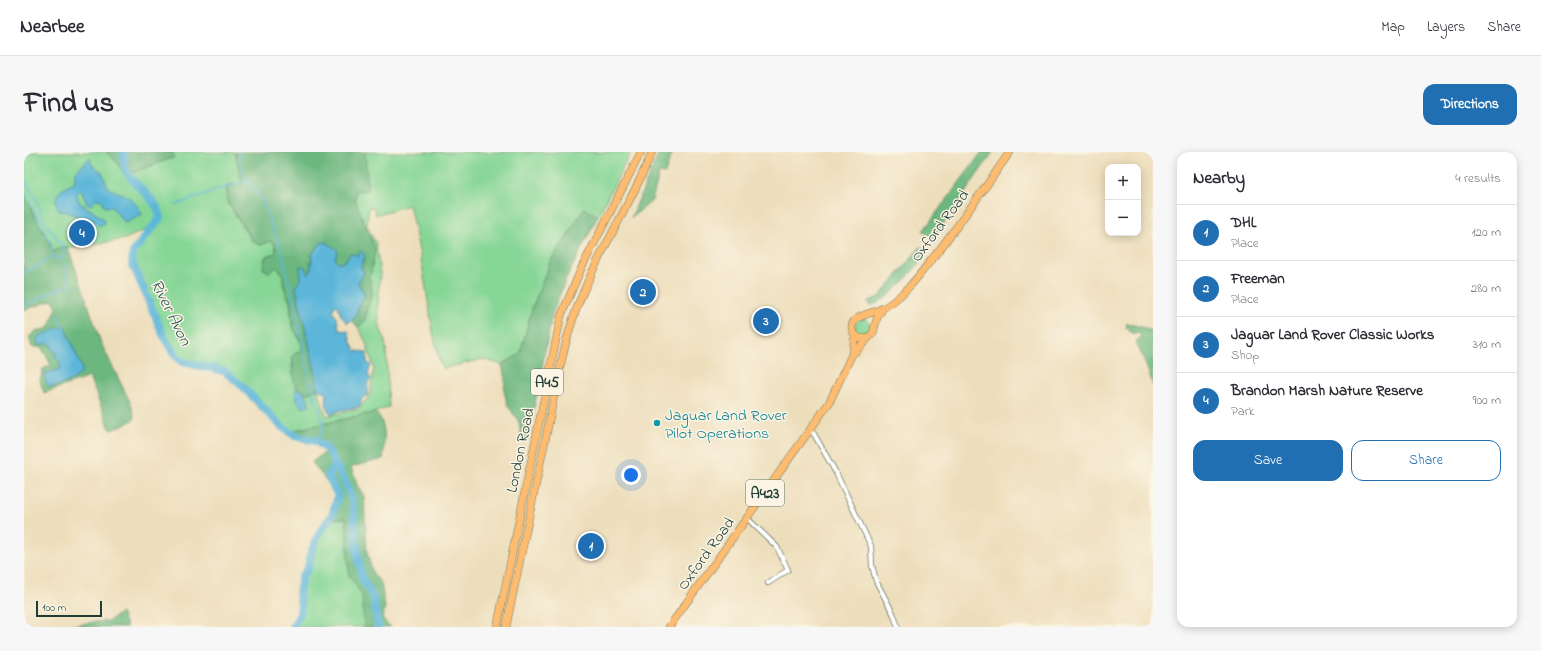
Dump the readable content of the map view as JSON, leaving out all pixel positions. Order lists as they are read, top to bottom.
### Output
{
  "streets": {
    "highway": [
      "Oxford Road",
      "A45",
      "London Road",
      "A423"
    ]
  },
  "water": ["River Avon"],
  "places": ["Jaguar Land Rover Pilot Operations"],
  "scale_bar": "100 m",
  "page": {
    "header": "Nearbee",
    "nav": ["Map", "Layers", "Share"],
    "title": "Find us",
    "buttons": [
      "Directions",
      ["Save", "Share"]
    ],
    "heading": ["Nearby", "4 results"],
    "map_buttons": ["+", "−"],
    "list": [
      {
        "mark": "1",
        "name": "DHL",
        "note": "Place",
        "value": "120 m"
      },
      {
        "mark": "2",
        "name": "Freeman",
        "note": "Place",
        "value": "280 m"
      },
      {
        "mark": "3",
        "name": "Jaguar Land Rover Classic Works",
        "note": "Shop",
        "value": "310 m"
      },
      {
        "mark": "4",
        "name": "Brandon Marsh Nature Reserve",
        "note": "Park",
        "value": "900 m"
      }
    ],
    "pins": [
      "4",
      "2",
      "3",
      "1"
    ],
    "scale": "100 m"
  }
}
